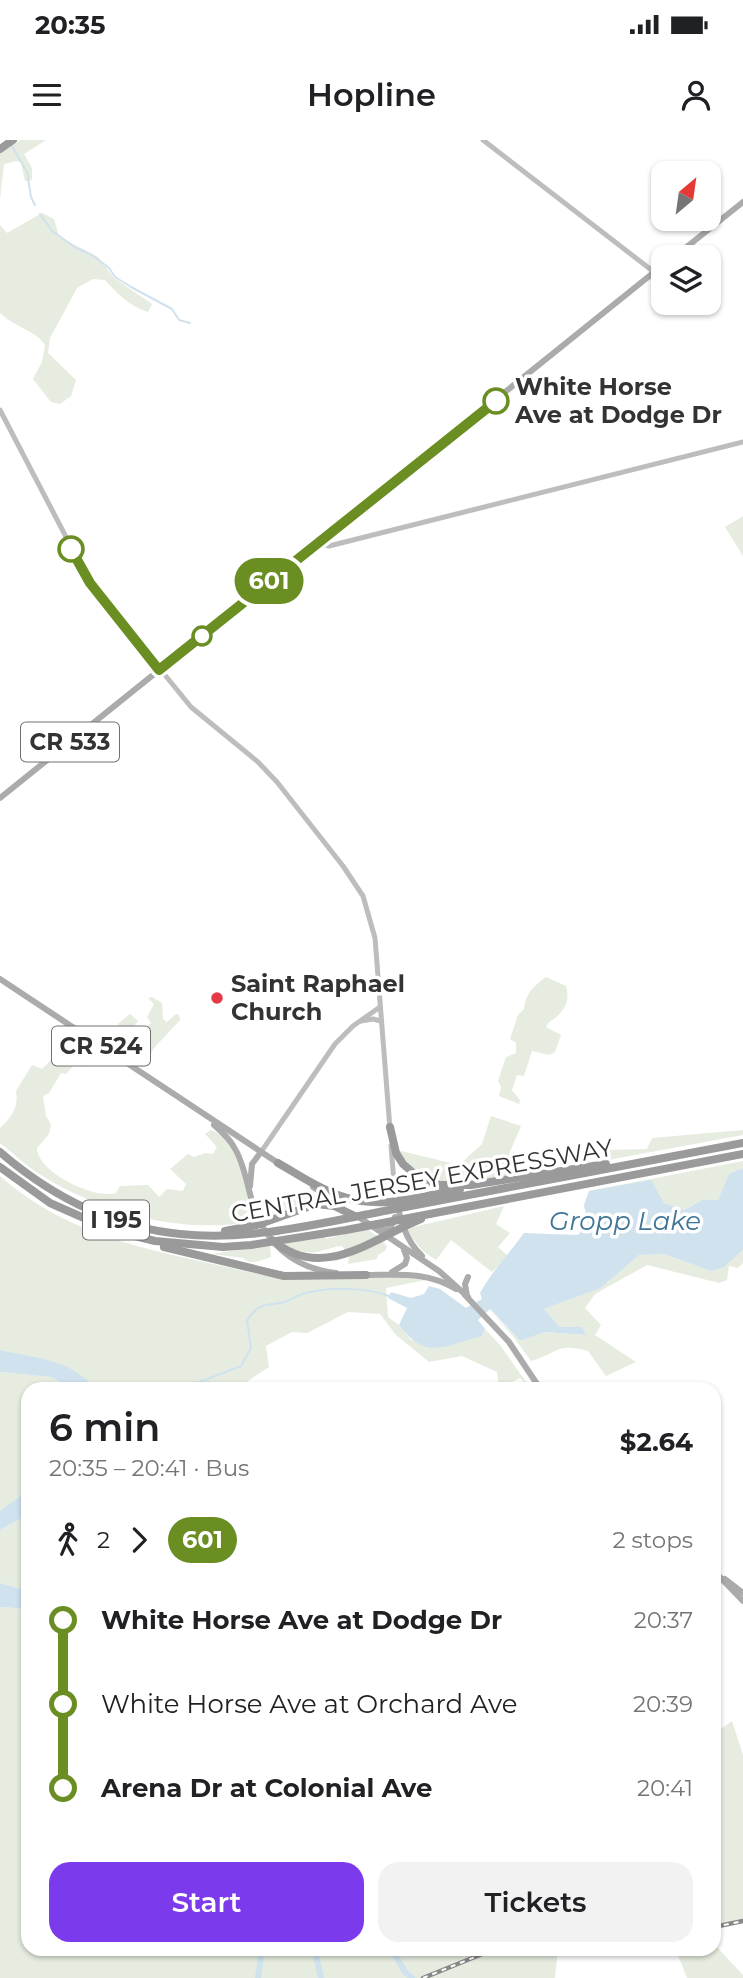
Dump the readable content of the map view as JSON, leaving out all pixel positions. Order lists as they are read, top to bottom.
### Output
{
  "streets": {
    "highway": ["CENTRAL JERSEY EXPRESSWAY", "I 195"],
    "main road": ["CR 533", "CR 524"]
  },
  "crossings": [
    ["CENTRAL JERSEY EXPRESSWAY", "I 195"]
  ],
  "water": ["Gropp Lake"],
  "places": ["White Horse Ave at Dodge Dr", "Saint Raphael Church"],
  "lines": ["bus line 601"],
  "north": "top right",
  "page": {
    "status": "20:35",
    "header": "Hopline",
    "on_map": "601",
    "heading": ["6 min", "20:35 – 20:41 · Bus", "$2.64"],
    "legs": ["2", "601", "2 stops"],
    "list": [
      {
        "name": "White Horse Ave at Dodge Dr",
        "value": "20:37"
      },
      {
        "name": "White Horse Ave at Orchard Ave",
        "value": "20:39"
      },
      {
        "name": "Arena Dr at Colonial Ave",
        "value": "20:41"
      }
    ],
    "buttons": ["Start", "Tickets"]
  }
}
